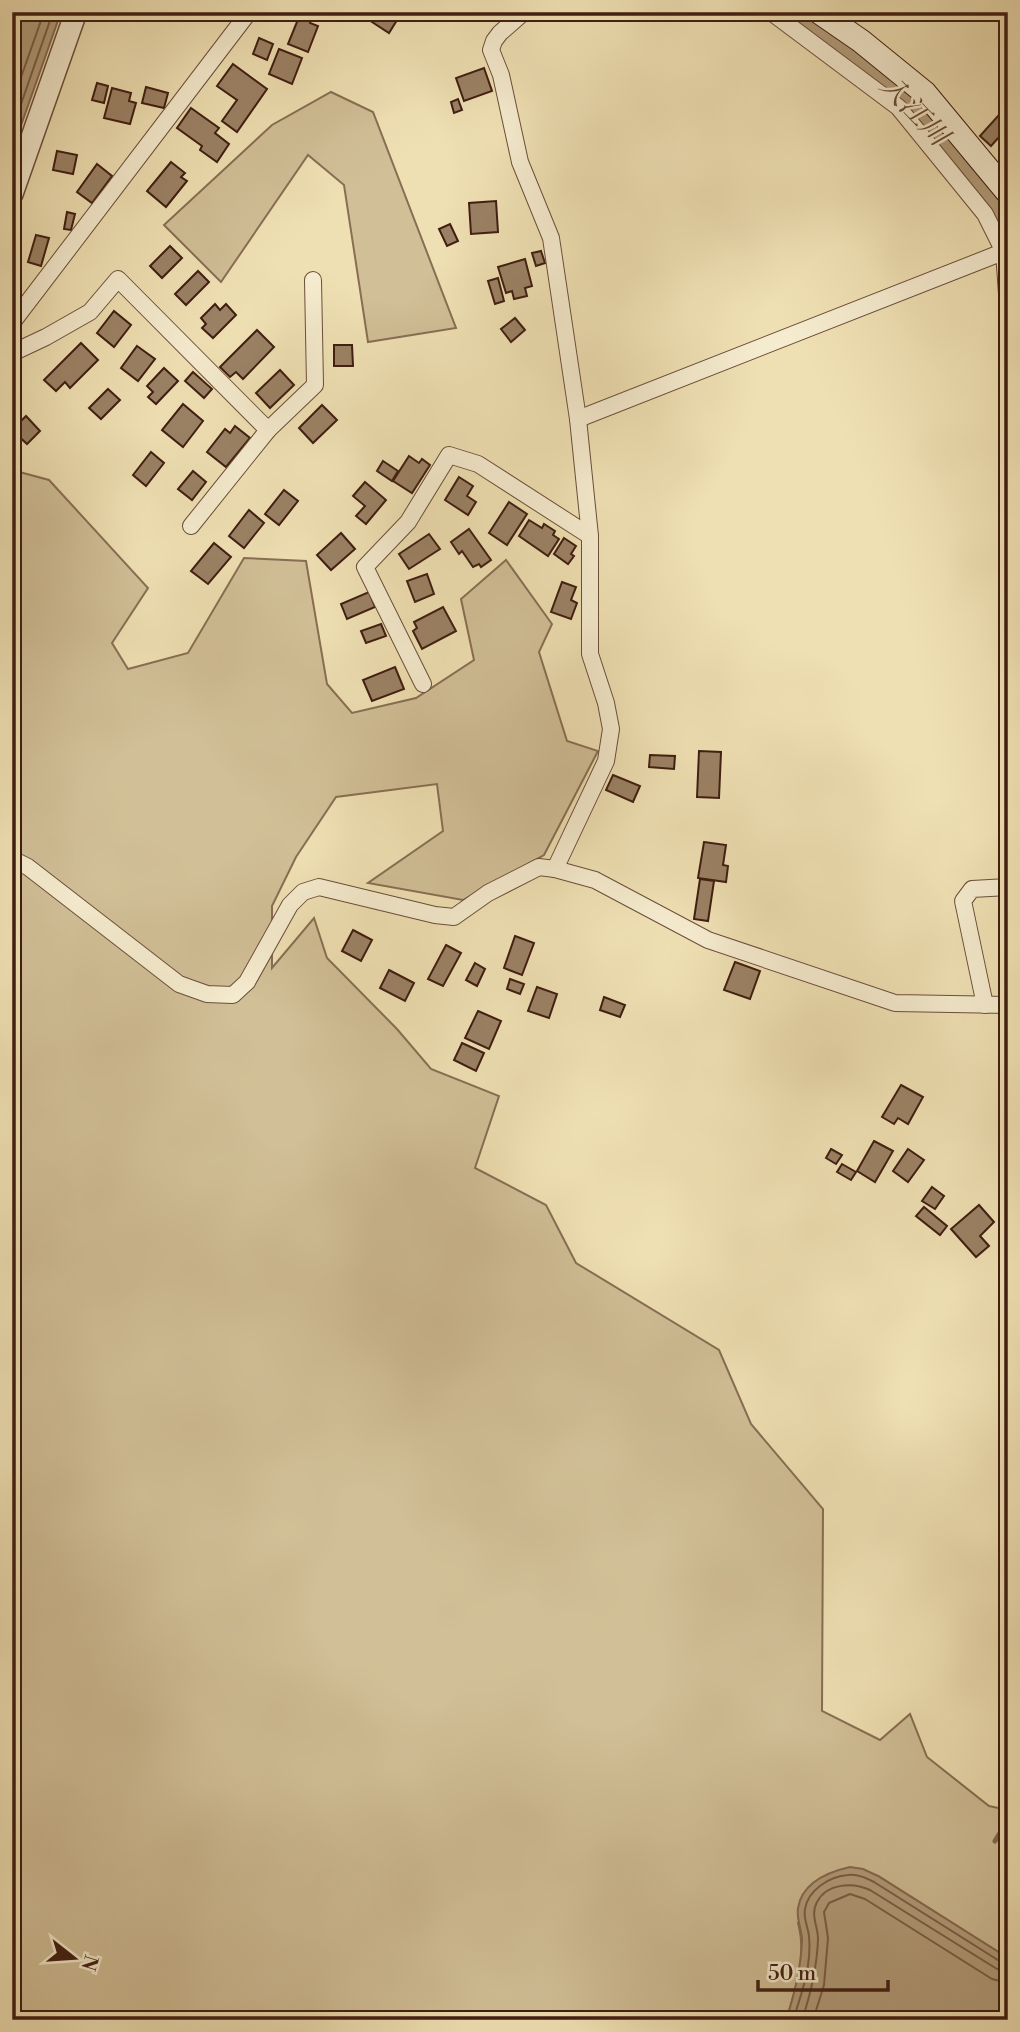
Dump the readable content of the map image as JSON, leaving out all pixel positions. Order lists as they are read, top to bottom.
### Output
{
  "water": ["入江川"],
  "scale_bar": "50 m",
  "north": "right"
}
